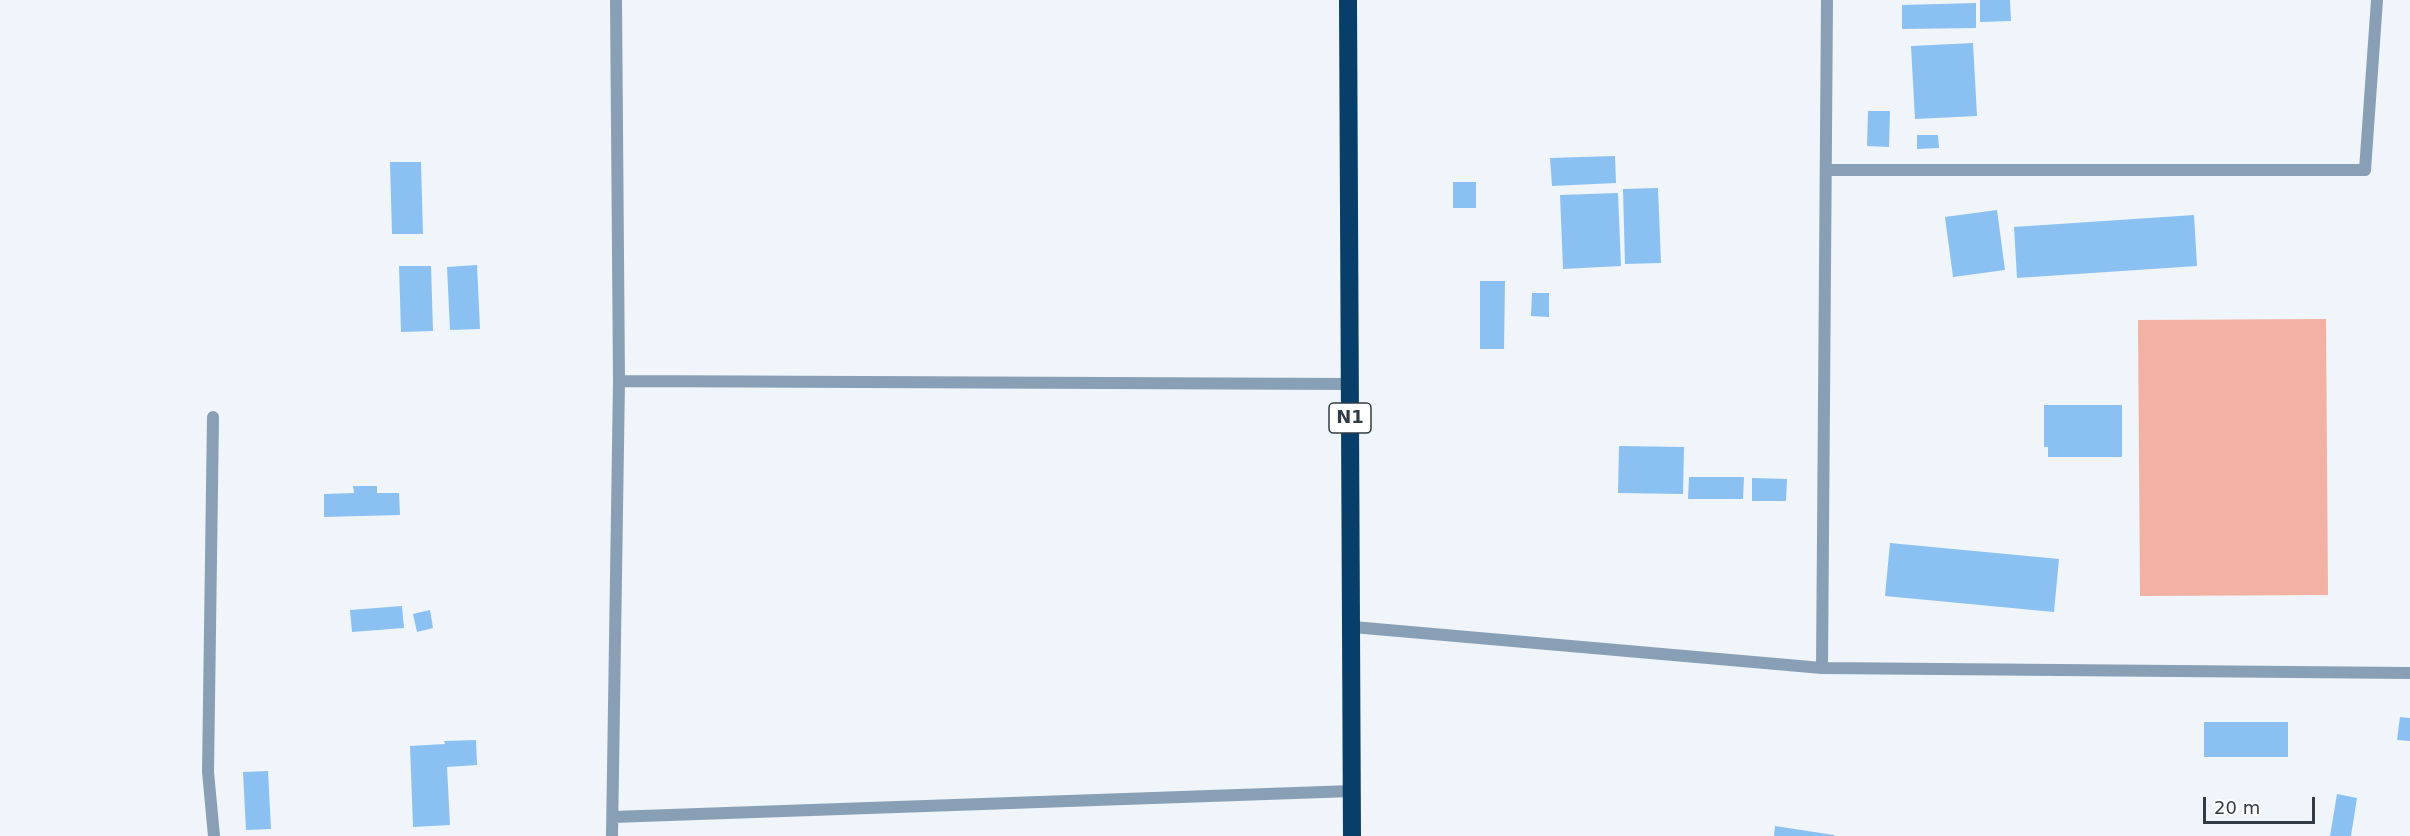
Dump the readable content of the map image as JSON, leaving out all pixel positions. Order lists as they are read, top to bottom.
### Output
{
  "streets": {
    "highway": ["N1"]
  },
  "scale_bar": "20 m"
}
